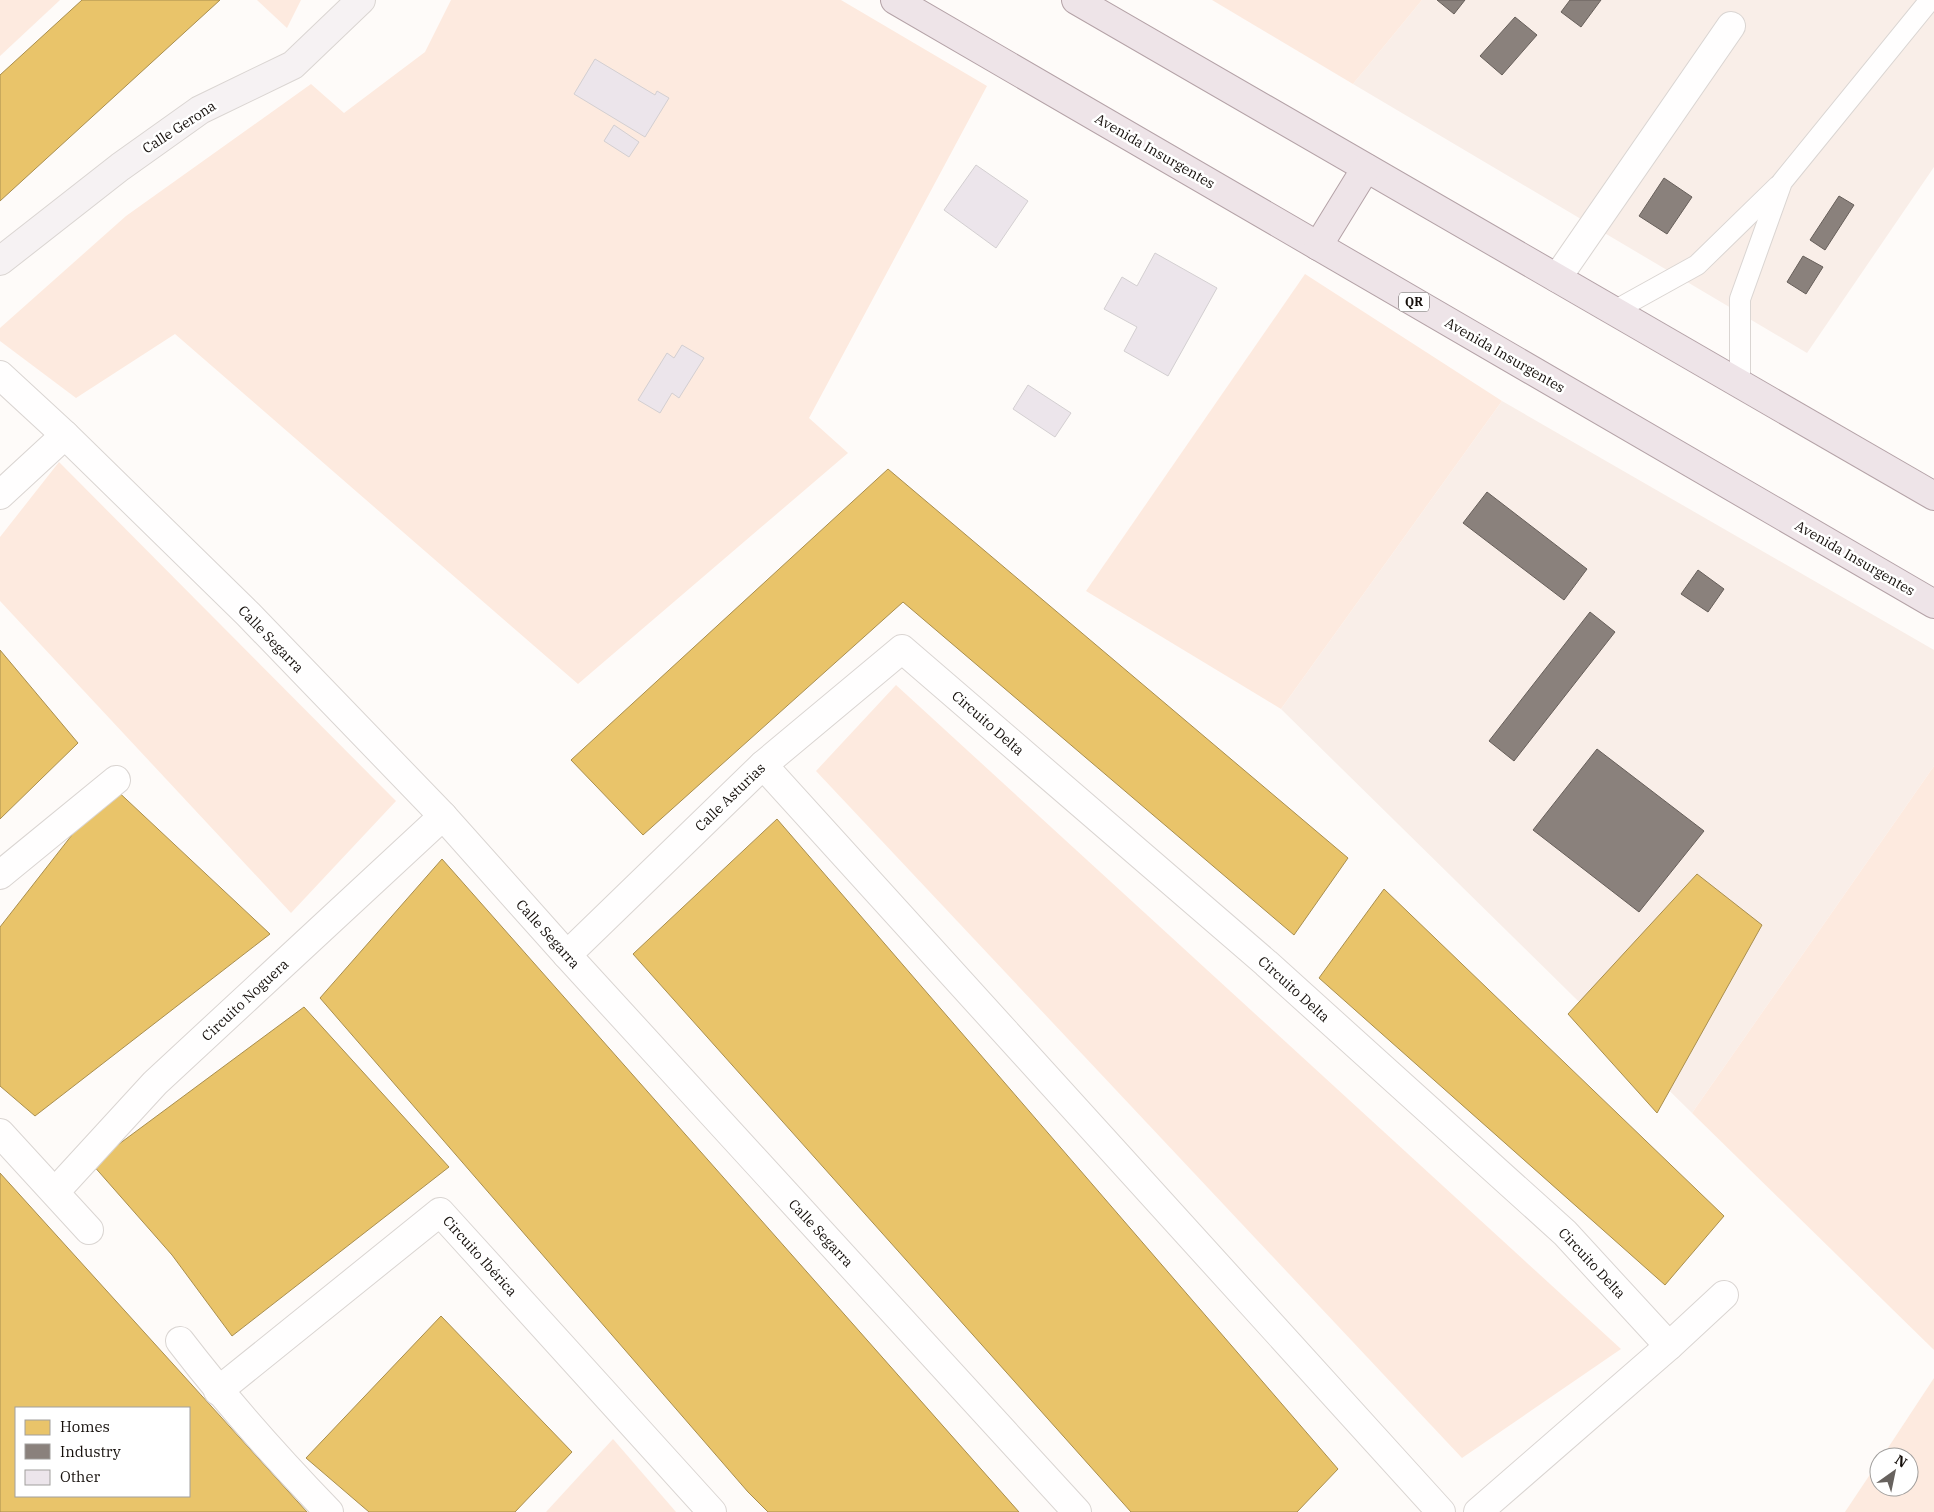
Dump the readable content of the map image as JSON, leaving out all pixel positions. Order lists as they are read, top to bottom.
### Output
{
  "streets": {
    "main road": ["Avenida Insurgentes", "QR"],
    "street": [
      "Calle Gerona",
      "Calle Segarra",
      "Circuito Delta",
      "Calle Asturias",
      "Circuito Noguera",
      "Circuito Ibérica"
    ]
  },
  "crossings": [
    ["Calle Segarra", "Calle Asturias"],
    ["Calle Segarra", "Circuito Noguera"],
    ["Circuito Delta", "Calle Asturias"]
  ],
  "legend": ["Homes", "Industry", "Other"],
  "north": "top right"
}
